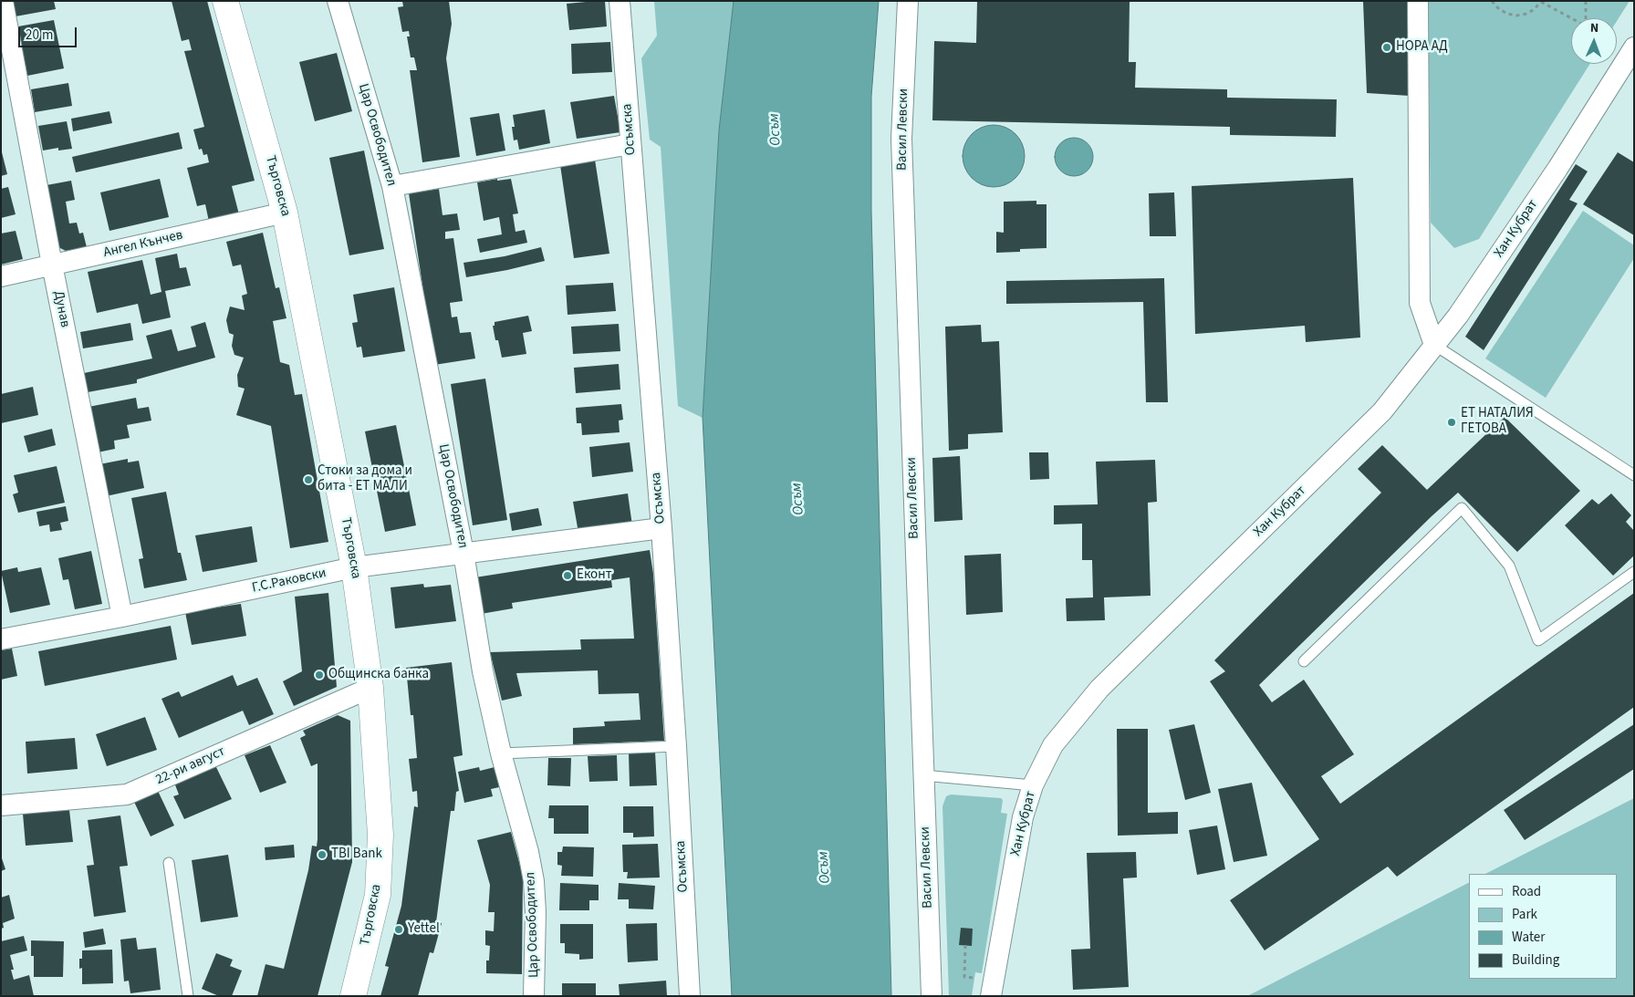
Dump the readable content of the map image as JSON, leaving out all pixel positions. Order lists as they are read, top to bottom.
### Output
{
  "streets": {
    "street": [
      "Осъмска",
      "Васил Левски",
      "Цар Освободител",
      "Търговска",
      "Хан Кубрат",
      "Ангел Кънчев",
      "Дунав",
      "Г.С.Раковски",
      "22-ри август"
    ]
  },
  "crossings": [
    ["Осъмска", "Г.С.Раковски"],
    ["Цар Освободител", "Г.С.Раковски"],
    ["Търговска", "Ангел Кънчев"],
    ["Търговска", "Г.С.Раковски"],
    ["Търговска", "22-ри август"],
    ["Ангел Кънчев", "Дунав"],
    ["Дунав", "Г.С.Раковски"]
  ],
  "water": ["Осъм"],
  "places": [
    "НОРА АД",
    "ЕТ НАТАЛИЯ ГЕТОВА",
    "Стоки за дома и бита - ЕТ МАЛИ",
    "Еконт",
    "Общинска банка",
    "TBI Bank",
    "Yettel"
  ],
  "legend": [
    "Road",
    "Park",
    "Water",
    "Building"
  ],
  "scale_bar": "20 m",
  "north": "top"
}
